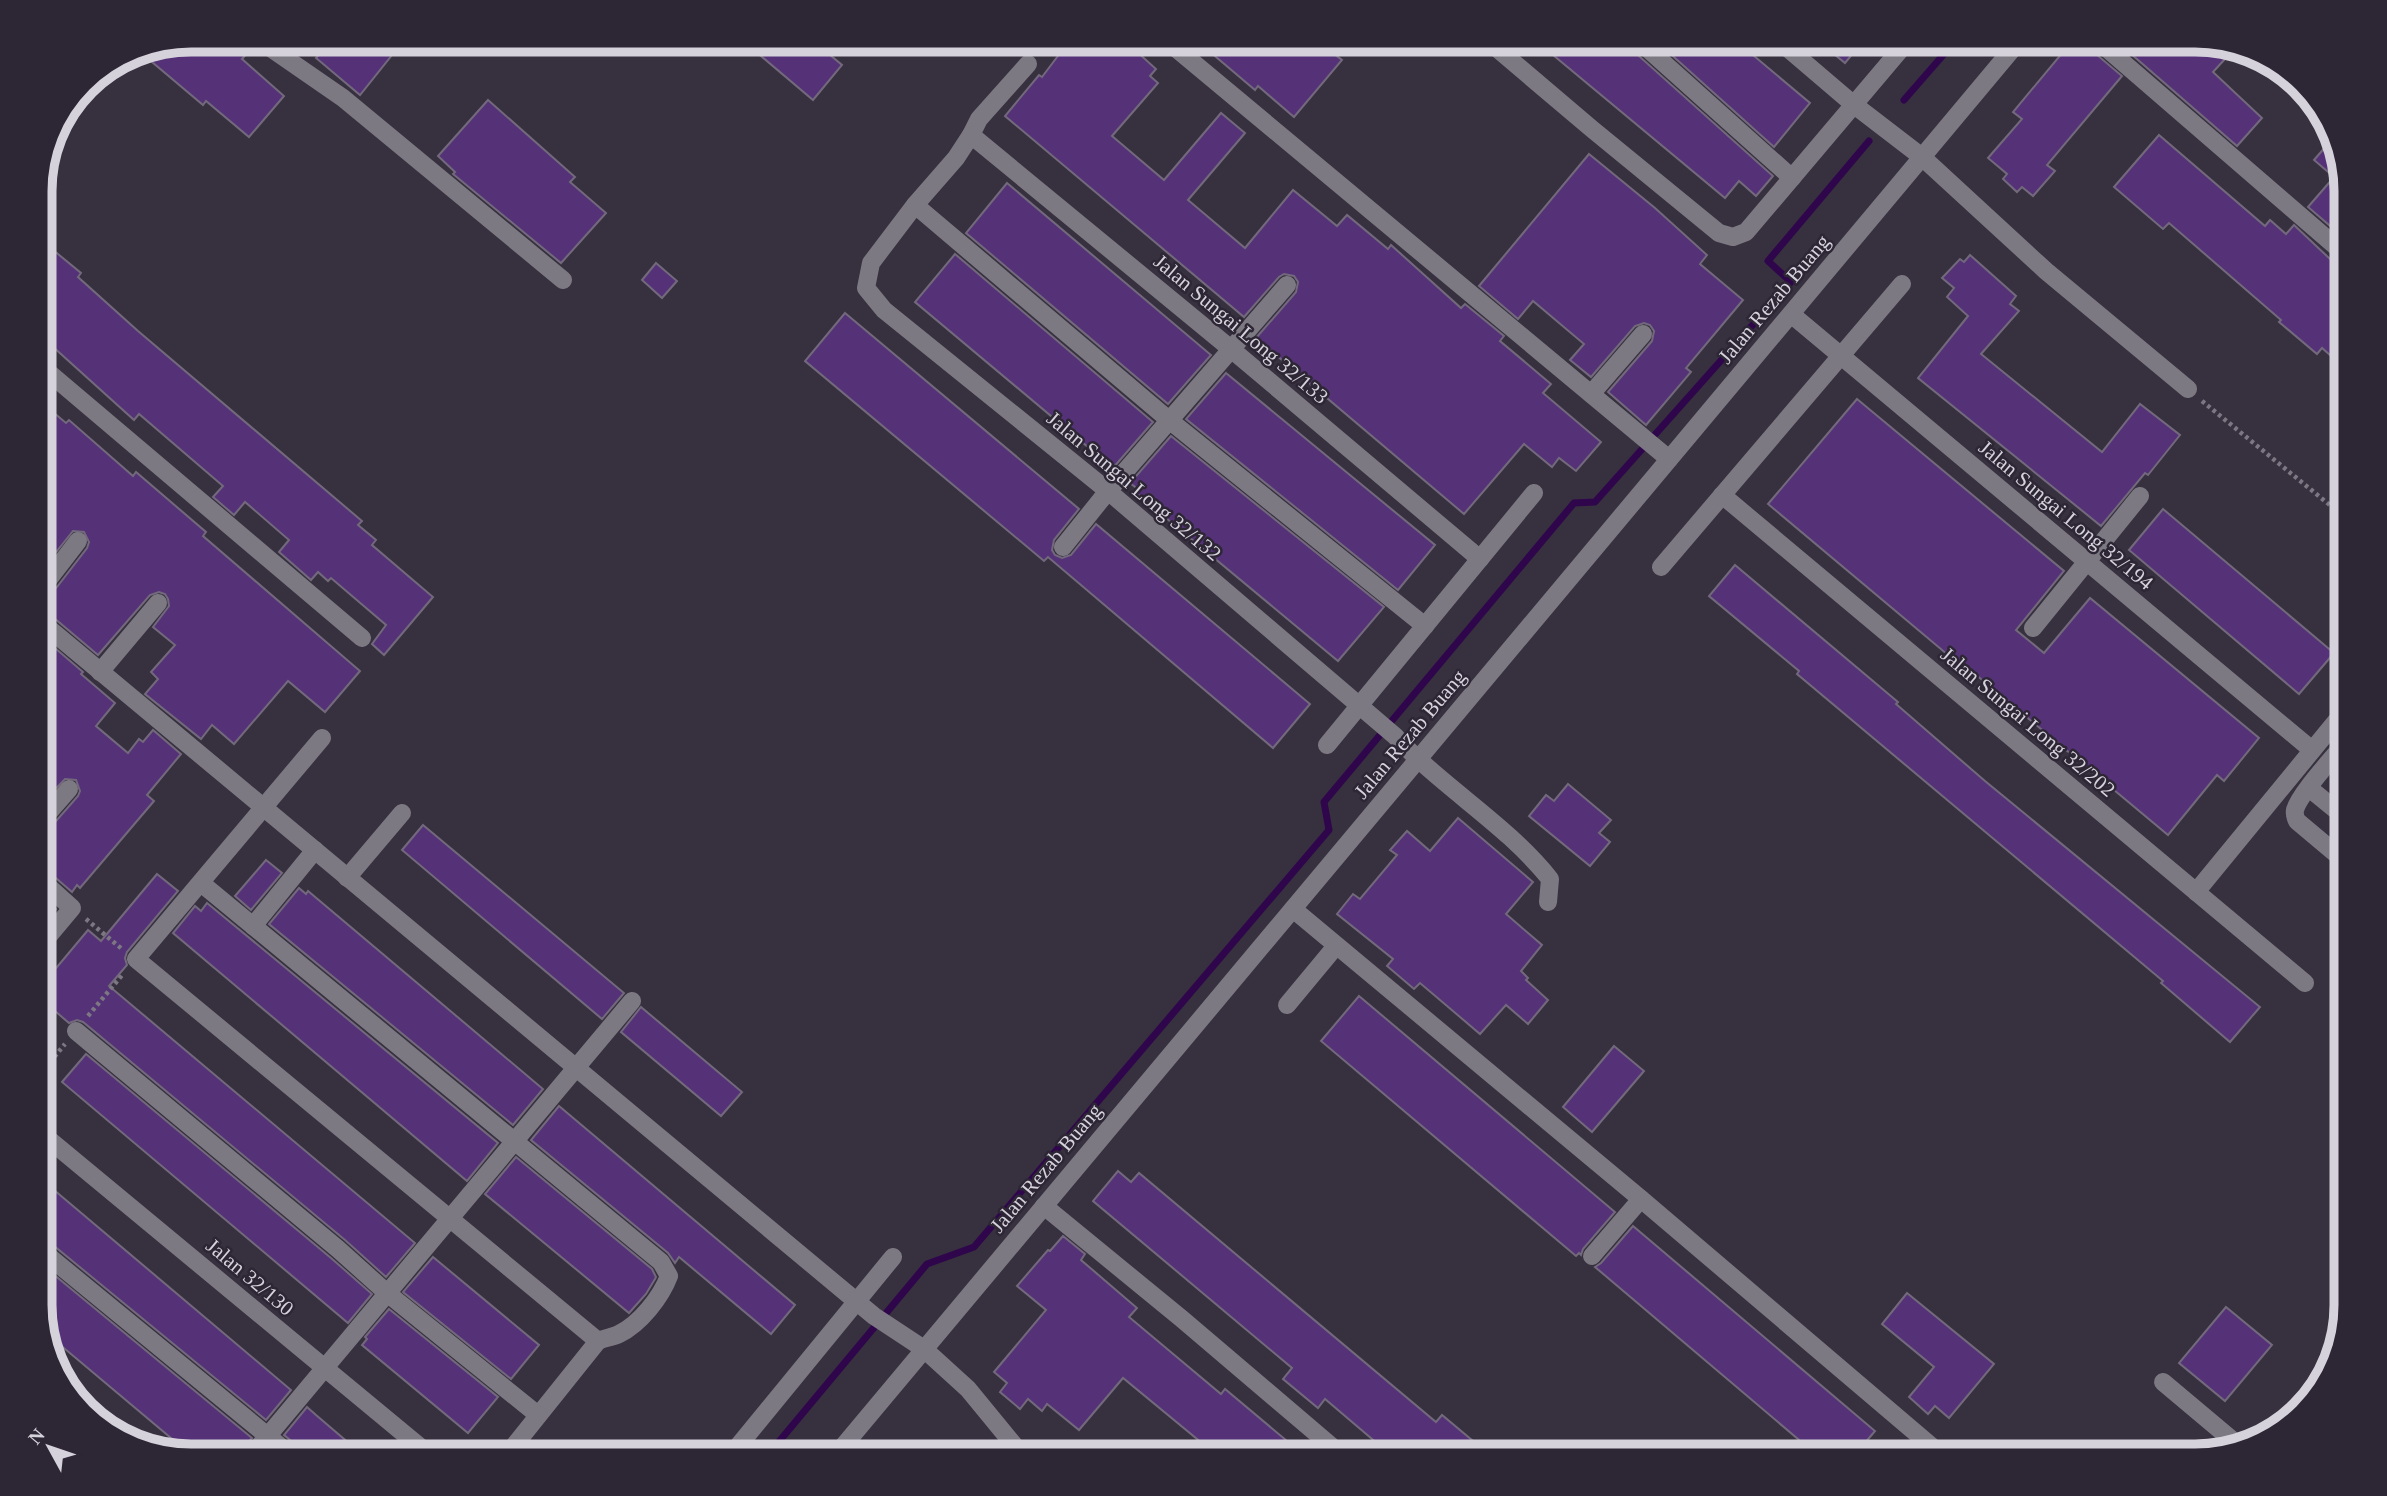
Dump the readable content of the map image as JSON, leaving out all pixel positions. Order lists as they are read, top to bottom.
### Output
{
  "streets": {
    "street": [
      "Jalan Rezab Buang",
      "Jalan Sungai Long 32/133",
      "Jalan Sungai Long 32/132",
      "Jalan Sungai Long 32/194",
      "Jalan Sungai Long 32/202",
      "Jalan 32/130"
    ]
  },
  "crossings": [
    ["Jalan Rezab Buang", "Jalan Sungai Long 32/132"],
    ["Jalan Rezab Buang", "Jalan Sungai Long 32/194"]
  ],
  "north": "top left"
}
